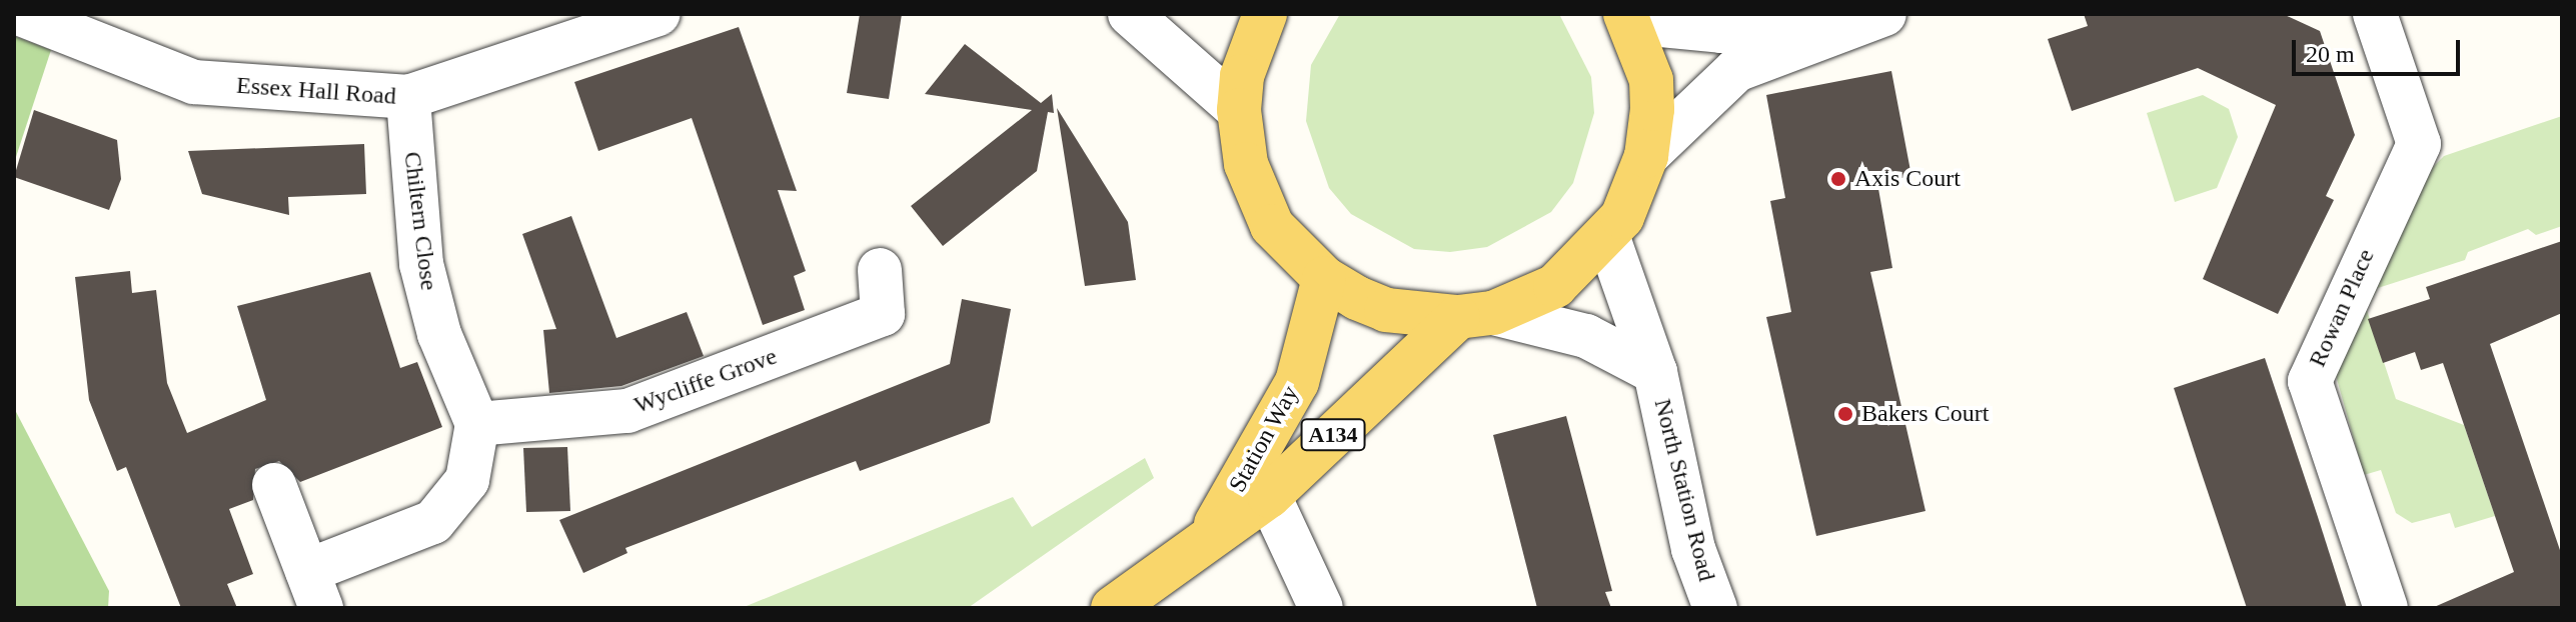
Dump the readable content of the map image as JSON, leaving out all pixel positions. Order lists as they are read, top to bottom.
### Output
{
  "streets": {
    "main road": ["A134", "Station Way"],
    "street": [
      "Essex Hall Road",
      "Chiltern Close",
      "Rowan Place",
      "Wycliffe Grove",
      "North Station Road"
    ]
  },
  "crossings": [
    ["Essex Hall Road", "Chiltern Close"],
    ["Chiltern Close", "Wycliffe Grove"],
    ["A134", "Station Way"],
    ["A134", "North Station Road"],
    ["Station Way", "North Station Road"]
  ],
  "places": ["Axis Court", "Bakers Court"],
  "scale_bar": "20 m"
}
